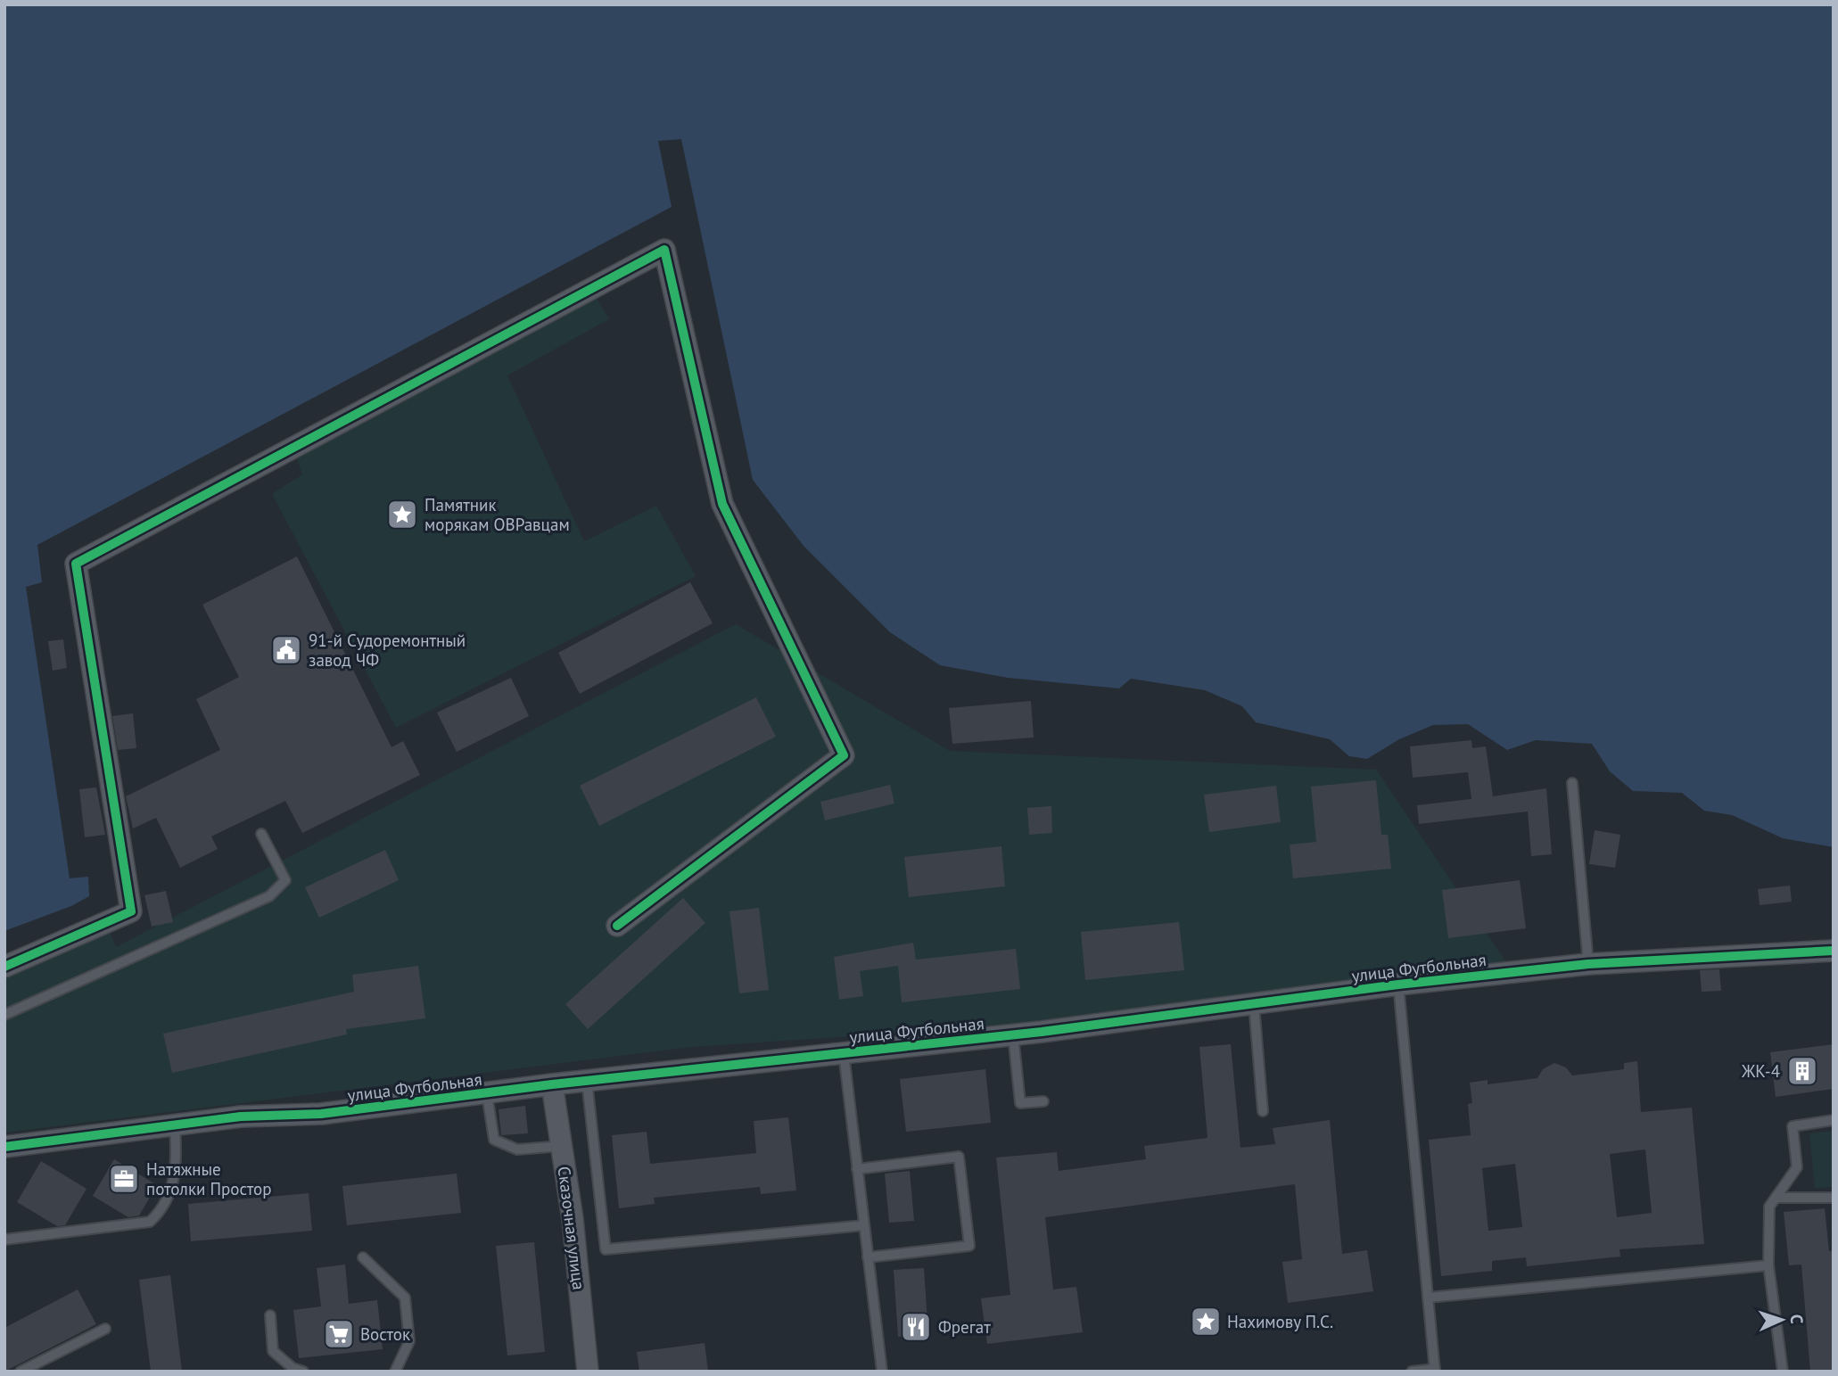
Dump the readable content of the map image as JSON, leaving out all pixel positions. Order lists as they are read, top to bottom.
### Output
{
  "streets": {
    "street": ["улица Футбольная", "Сказочная улица"]
  },
  "crossings": [
    ["улица Футбольная", "Сказочная улица"]
  ],
  "places": {
    "place": ["Памятник морякам ОВРавцам", "Нахимову П.С."],
    "public building": ["91-й Судоремонтный завод ЧФ"],
    "building": ["ЖК-4"],
    "office": ["Натяжные потолки Простор"],
    "restaurant": ["Фрегат"],
    "supermarket": ["Восток"]
  },
  "north": "right"
}
